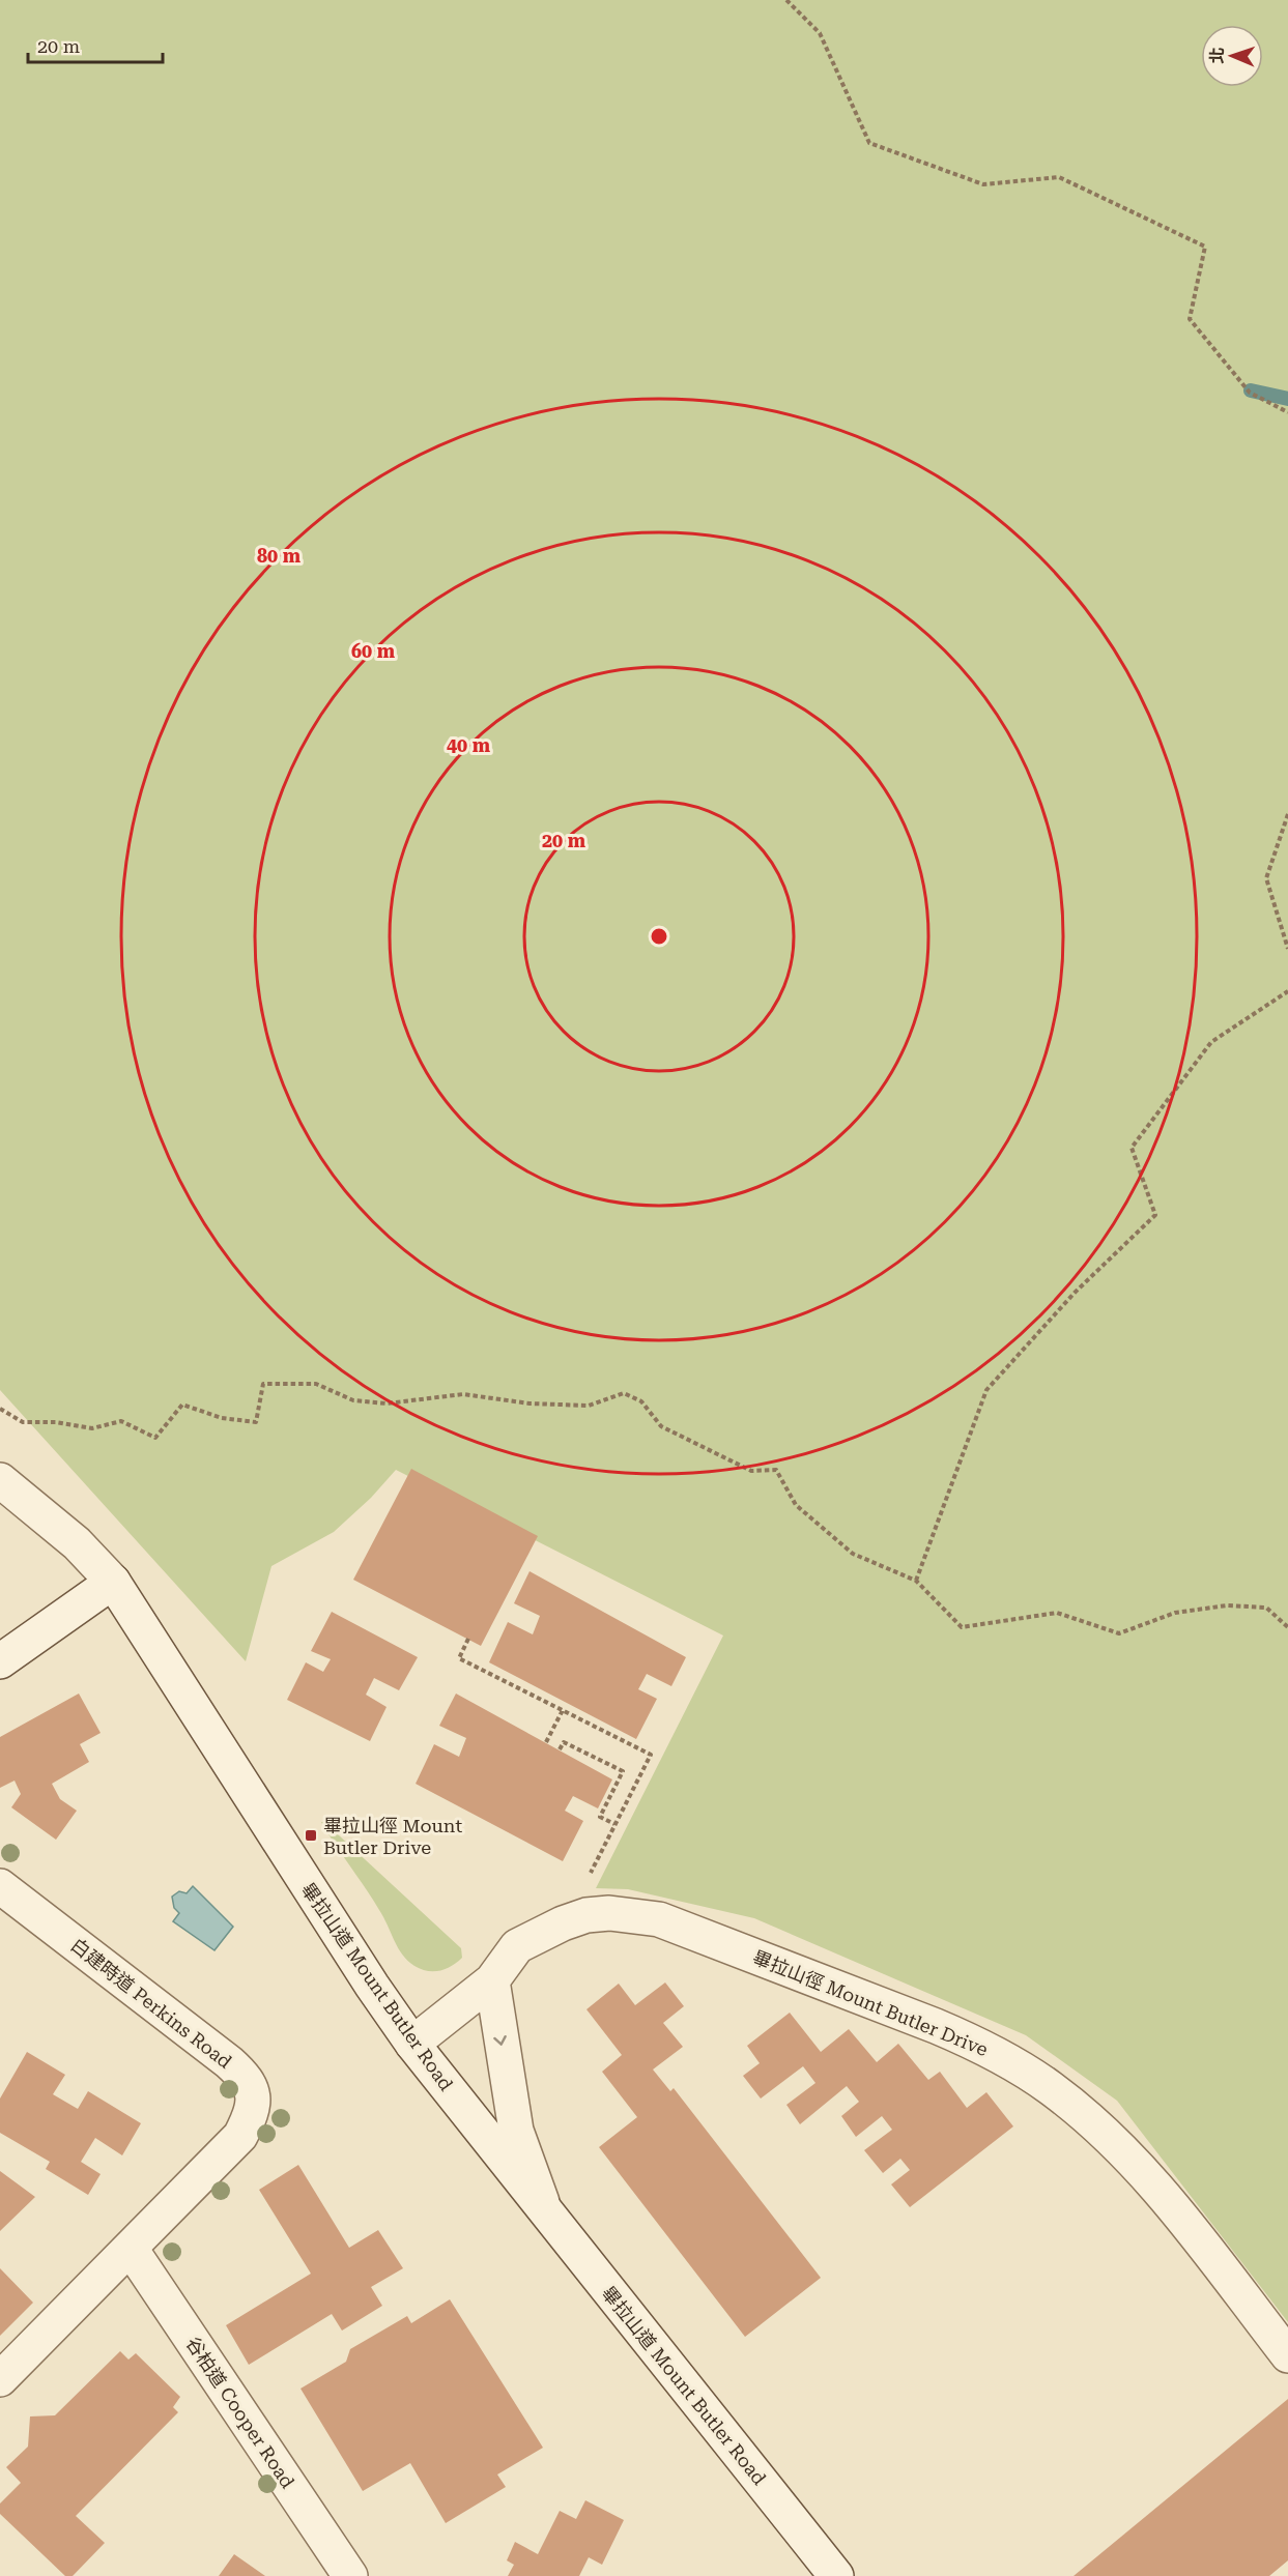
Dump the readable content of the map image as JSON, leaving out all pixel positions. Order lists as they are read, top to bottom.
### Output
{
  "streets": {
    "street": [
      "畢拉山道 Mount Butler Road",
      "白建時道 Perkins Road",
      "畢拉山徑 Mount Butler Drive",
      "谷柏道 Cooper Road"
    ]
  },
  "crossings": [
    ["畢拉山道 Mount Butler Road", "畢拉山徑 Mount Butler Drive"],
    ["白建時道 Perkins Road", "谷柏道 Cooper Road"]
  ],
  "places": {
    "transit": ["畢拉山徑 Mount Butler Drive"]
  },
  "scale_bar": "20 m",
  "north": "left",
  "rings": [
    "80 m",
    "60 m",
    "40 m",
    "20 m"
  ]
}
